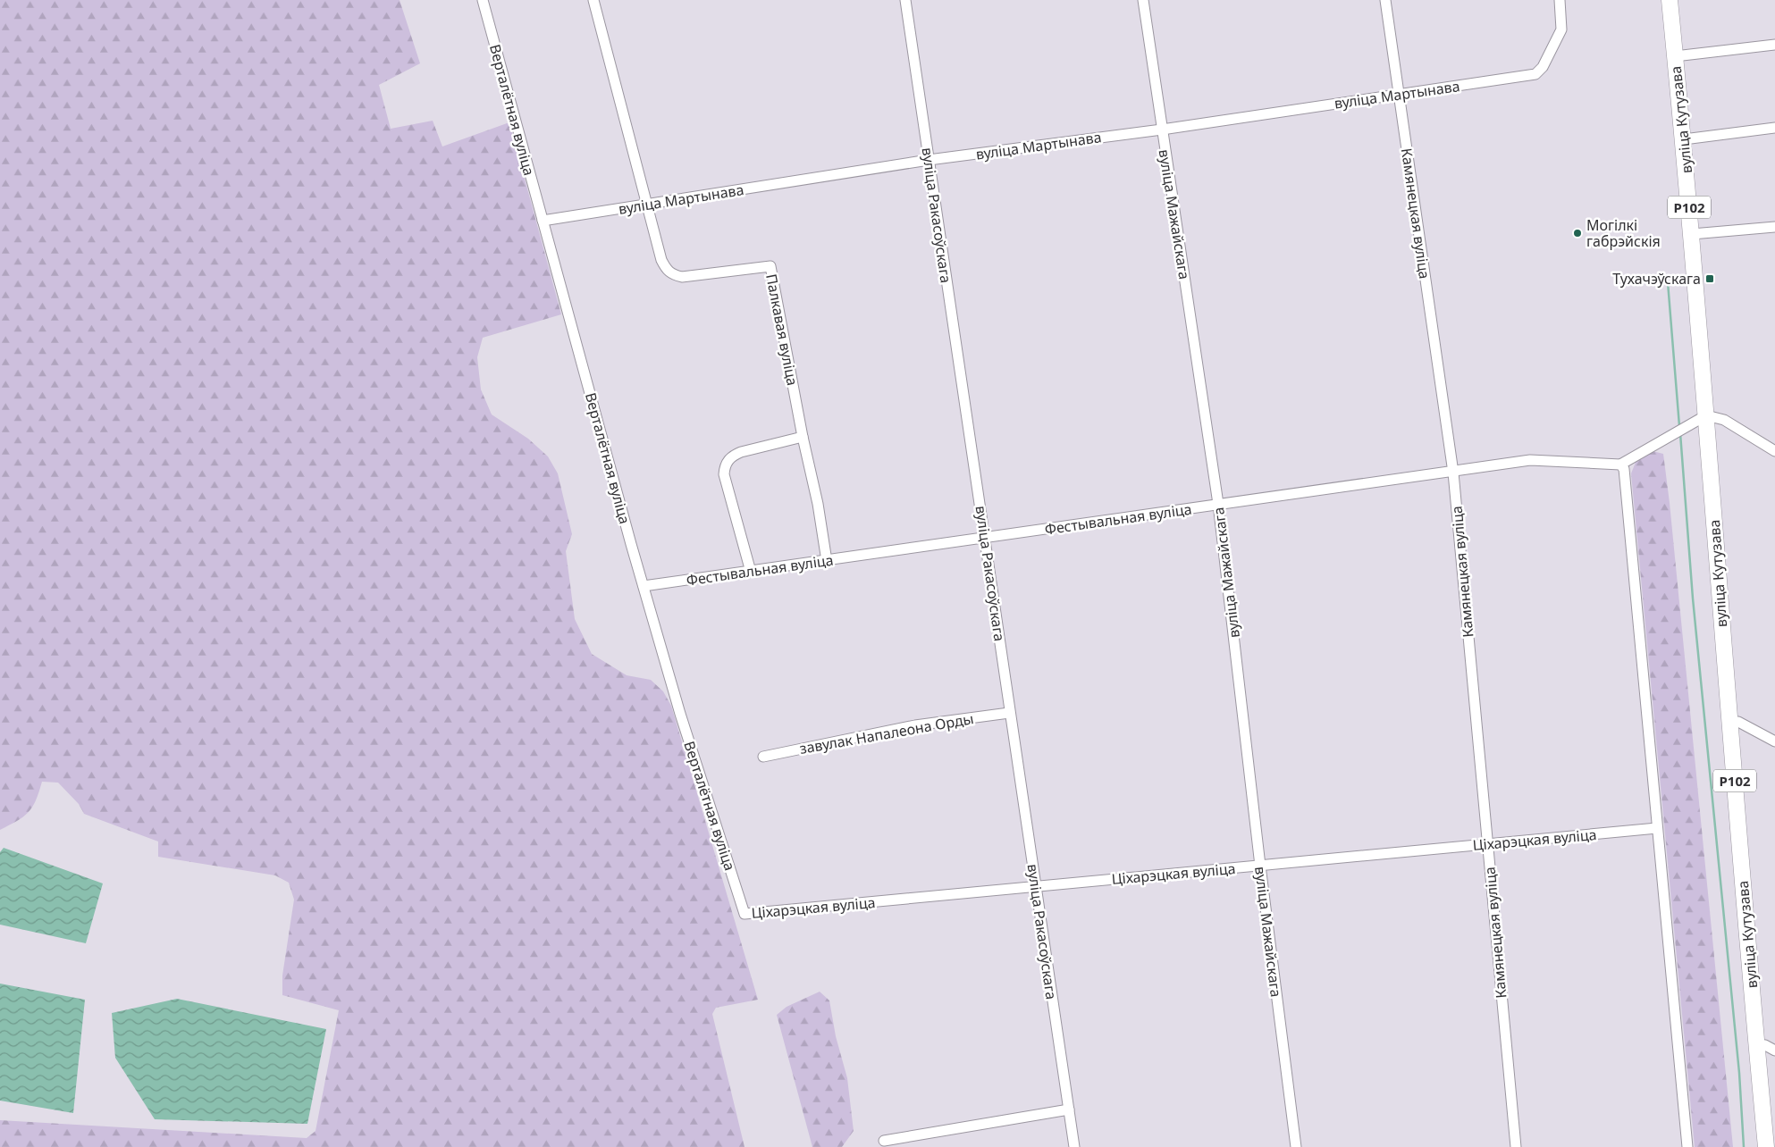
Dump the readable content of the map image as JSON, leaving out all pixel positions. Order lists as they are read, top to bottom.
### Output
{
  "streets": {
    "main road": ["вуліца Кутузава", "Р102"],
    "street": [
      "вуліца Мартынава",
      "Верталётная вуліца",
      "Камянецкая вуліца",
      "вуліца Мажайскага",
      "вуліца Ракасоўскага",
      "Палкавая вуліца",
      "Фестывальная вуліца",
      "завулак Напалеона Орды",
      "Ціхарэцкая вуліца"
    ]
  },
  "crossings": [
    ["вуліца Мартынава", "Верталётная вуліца"],
    ["вуліца Мартынава", "Камянецкая вуліца"],
    ["вуліца Мартынава", "вуліца Мажайскага"],
    ["вуліца Мартынава", "вуліца Ракасоўскага"],
    ["вуліца Мартынава", "Палкавая вуліца"],
    ["Верталётная вуліца", "Фестывальная вуліца"],
    ["Верталётная вуліца", "Ціхарэцкая вуліца"],
    ["Камянецкая вуліца", "Фестывальная вуліца"],
    ["Камянецкая вуліца", "Ціхарэцкая вуліца"],
    ["вуліца Мажайскага", "Фестывальная вуліца"],
    ["вуліца Мажайскага", "Ціхарэцкая вуліца"],
    ["вуліца Ракасоўскага", "Фестывальная вуліца"],
    ["вуліца Ракасоўскага", "завулак Напалеона Орды"],
    ["вуліца Ракасоўскага", "Ціхарэцкая вуліца"],
    ["Палкавая вуліца", "Фестывальная вуліца"]
  ],
  "places": {
    "other": ["Могілкі габрэйскія"],
    "transit": ["Тухачэўскага"]
  }
}
